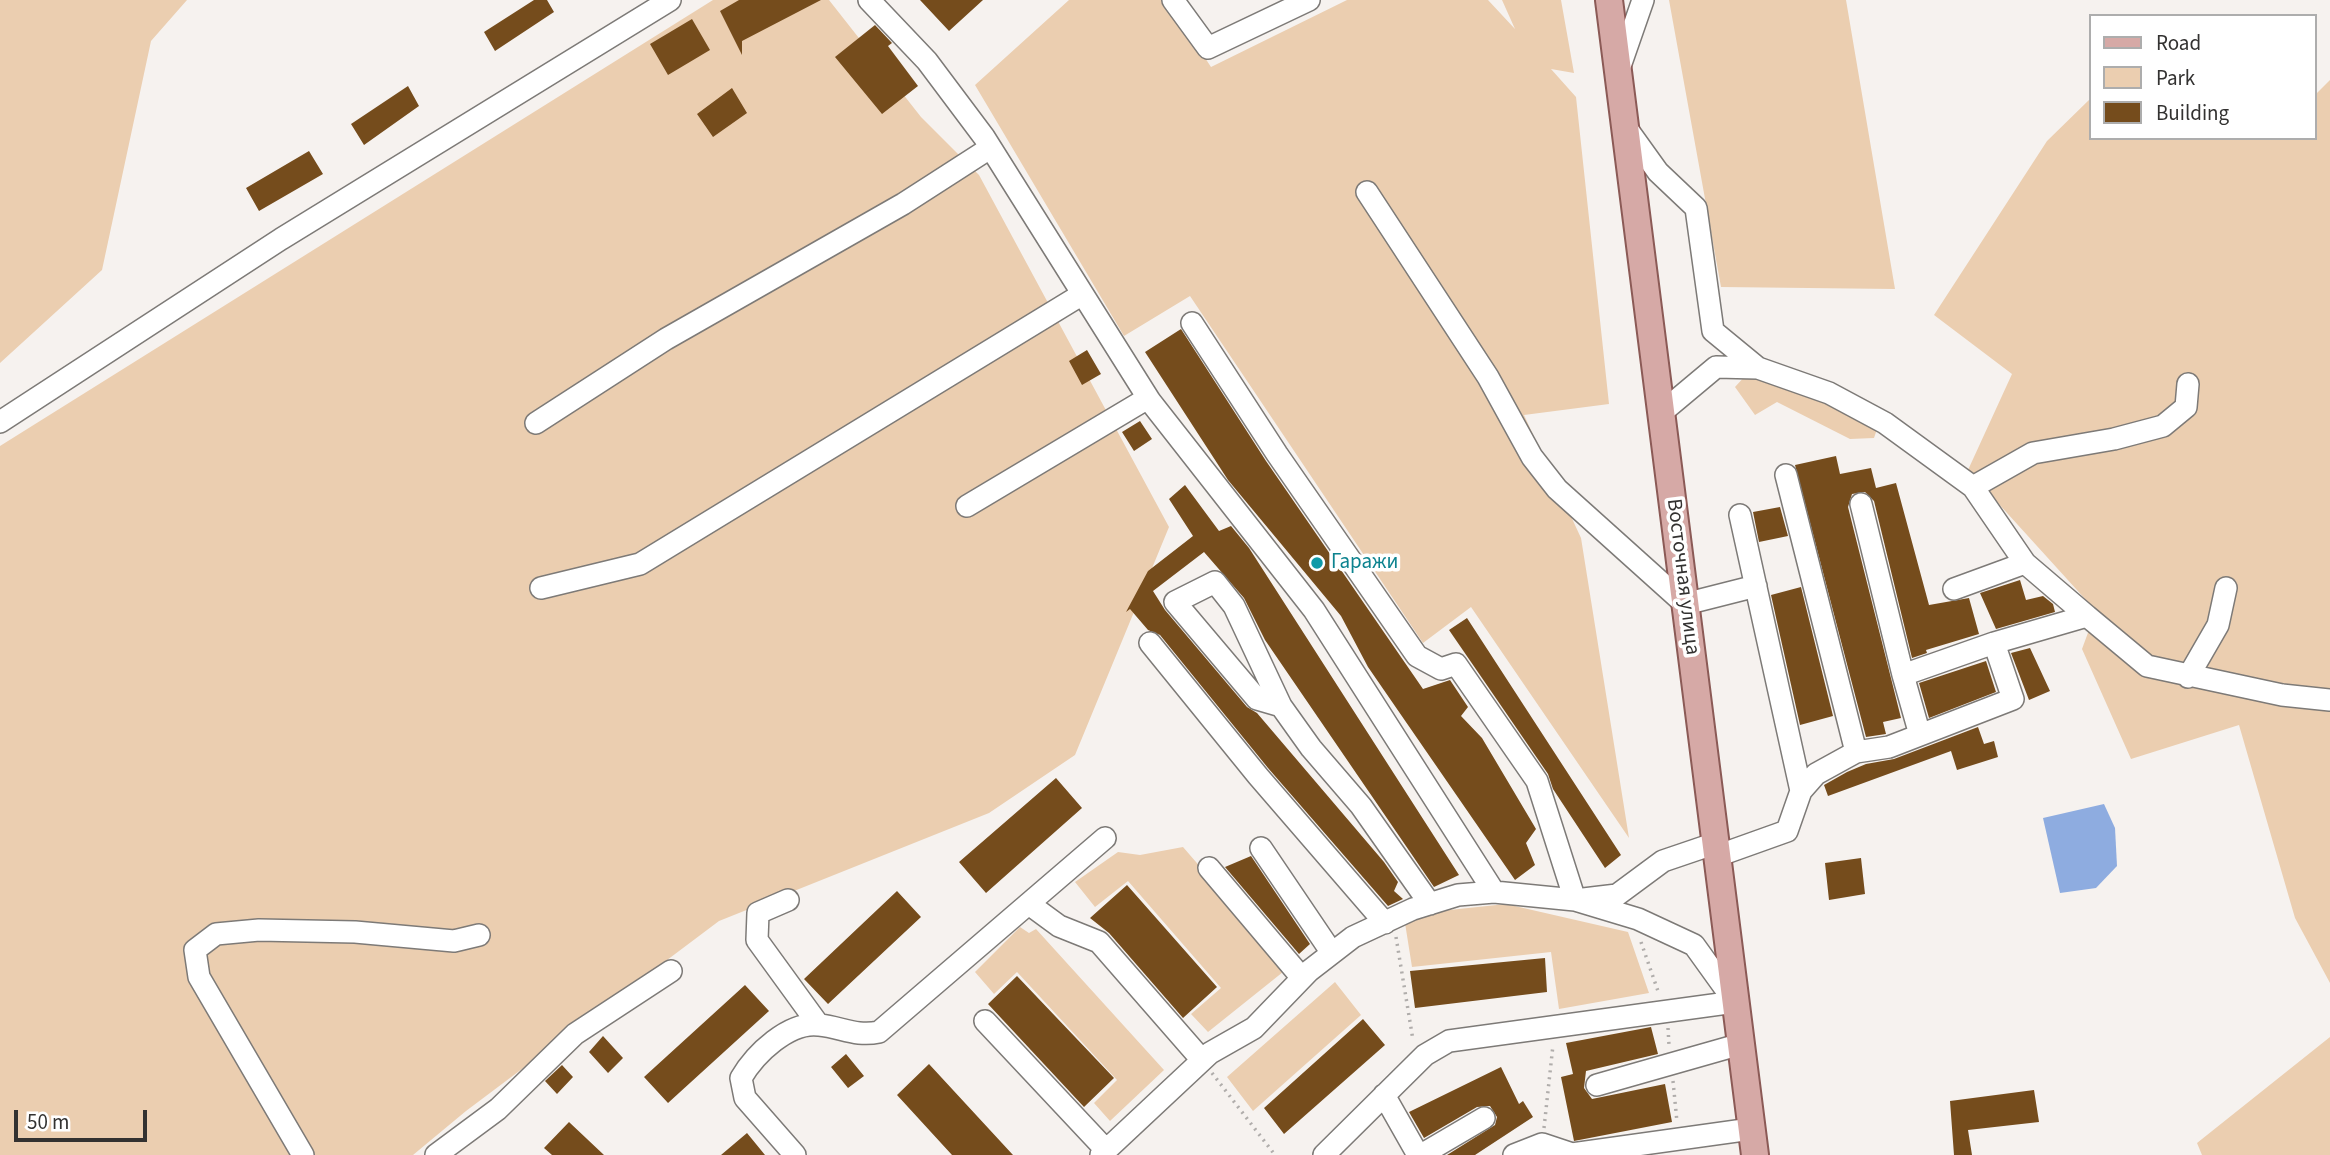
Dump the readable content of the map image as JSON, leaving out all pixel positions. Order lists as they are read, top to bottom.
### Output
{
  "streets": {
    "main road": ["Восточная улица"]
  },
  "places": ["Гаражи"],
  "legend": ["Road", "Park", "Building"],
  "scale_bar": "50 m"
}
